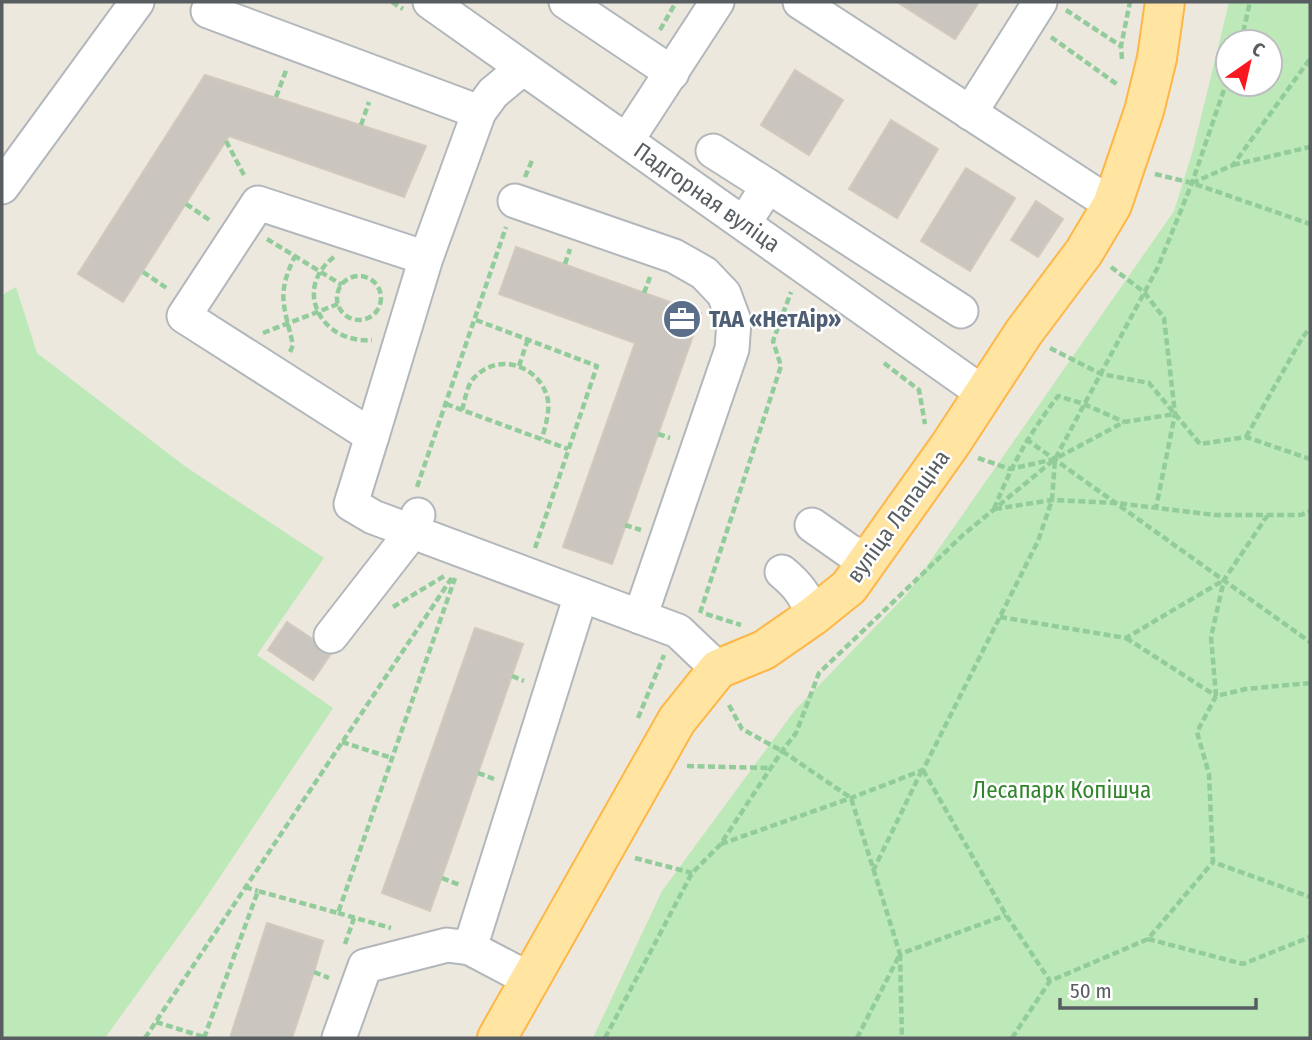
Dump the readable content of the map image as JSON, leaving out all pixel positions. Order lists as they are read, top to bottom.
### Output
{
  "streets": {
    "main road": ["вуліца Лапаціна"],
    "street": ["Падгорная вуліца"]
  },
  "crossings": [
    ["Падгорная вуліца", "вуліца Лапаціна"]
  ],
  "parks": ["Лесапарк Копішча"],
  "places": {
    "office": ["ТАА «НетАір»"]
  },
  "scale_bar": "50 m",
  "north": "top right"
}
